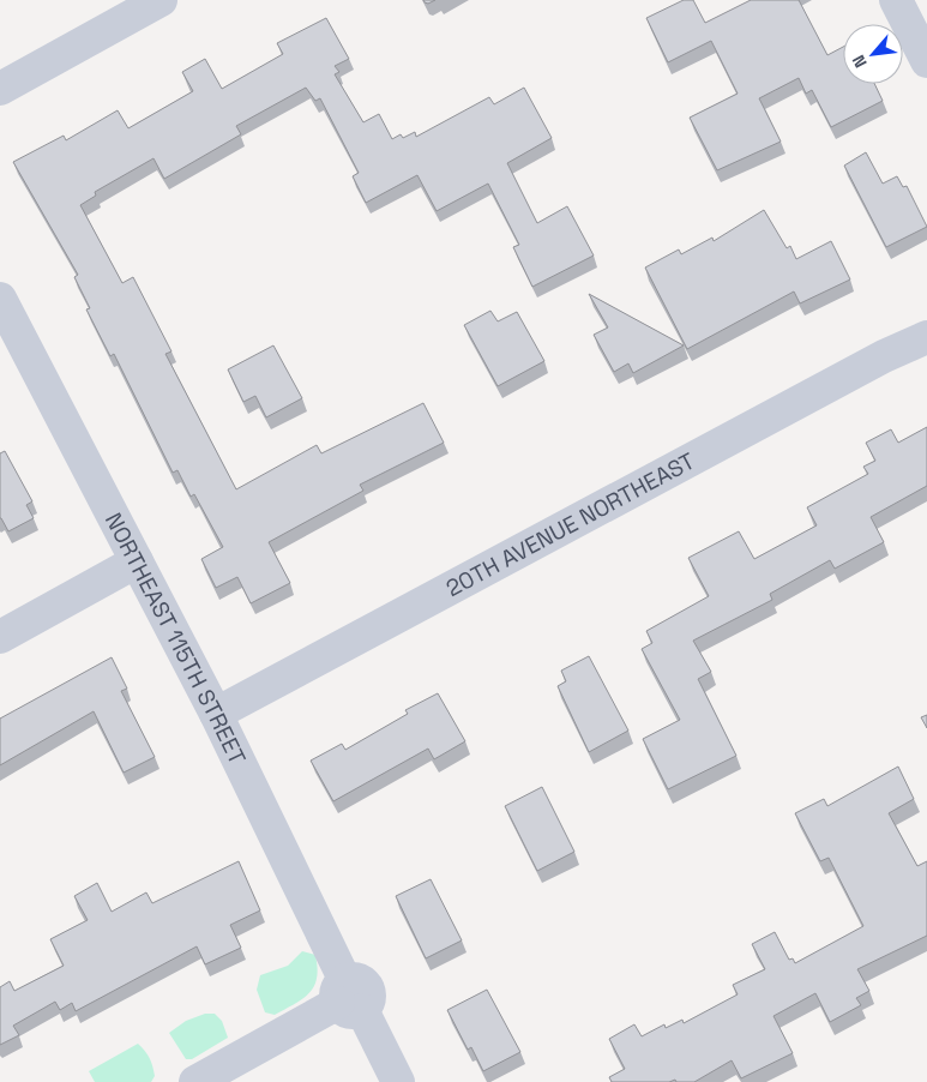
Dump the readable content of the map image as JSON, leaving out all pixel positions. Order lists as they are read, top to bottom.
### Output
{
  "streets": {
    "street": ["20TH AVENUE NORTHEAST", "NORTHEAST 115TH STREET"]
  },
  "crossings": [
    ["20TH AVENUE NORTHEAST", "NORTHEAST 115TH STREET"]
  ],
  "north": "bottom left"
}
